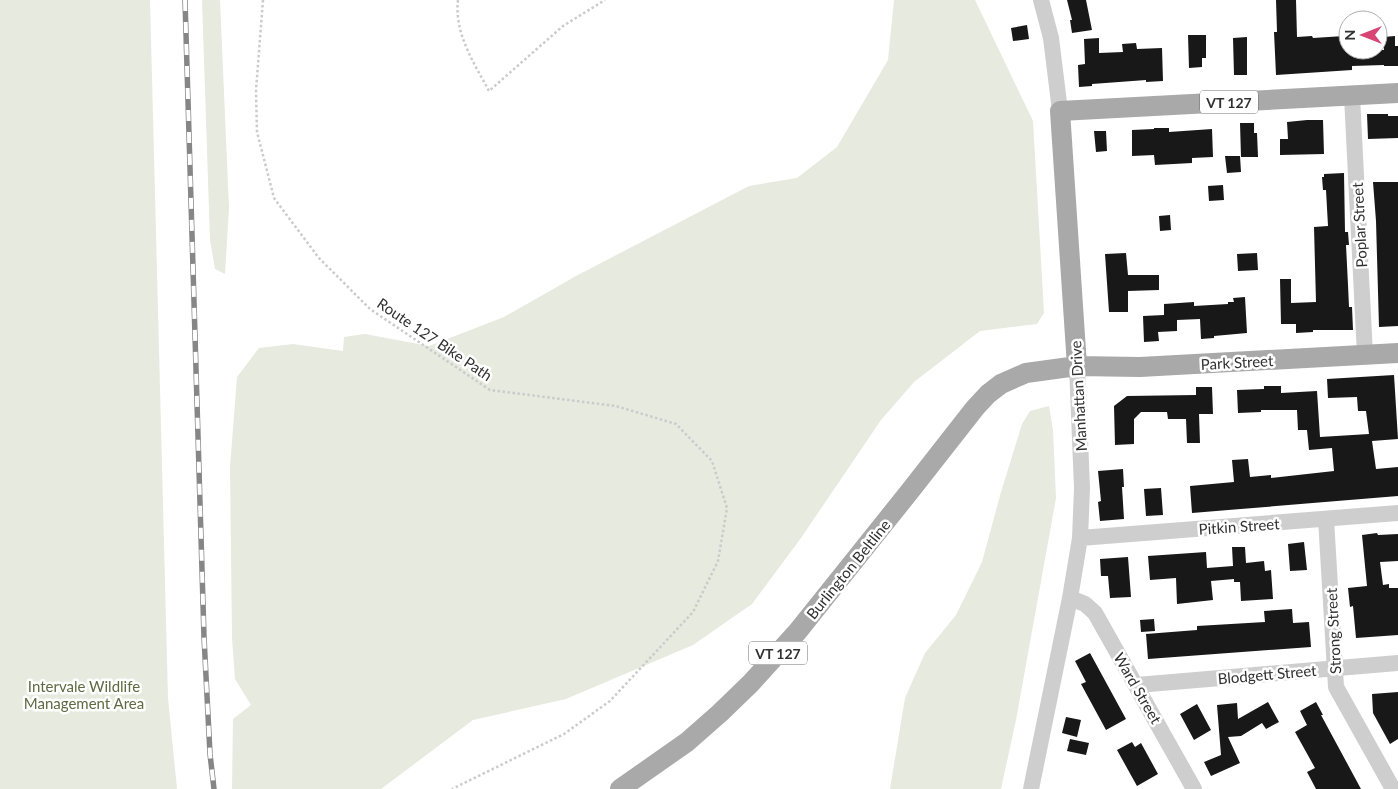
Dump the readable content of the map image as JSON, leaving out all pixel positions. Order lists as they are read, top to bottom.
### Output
{
  "streets": {
    "main road": [
      "VT 127",
      "Park Street",
      "Manhattan Drive",
      "Burlington Beltline"
    ],
    "street": [
      "Poplar Street",
      "Pitkin Street",
      "Strong Street",
      "Blodgett Street",
      "Ward Street"
    ],
    "path": ["Route 127 Bike Path"]
  },
  "crossings": [
    ["VT 127", "Poplar Street"],
    ["VT 127", "Manhattan Drive"],
    ["Poplar Street", "Park Street"],
    ["Park Street", "Manhattan Drive"],
    ["Park Street", "Burlington Beltline"],
    ["Manhattan Drive", "Pitkin Street"],
    ["Manhattan Drive", "Burlington Beltline"],
    ["Manhattan Drive", "Ward Street"],
    ["Pitkin Street", "Strong Street"],
    ["Strong Street", "Blodgett Street"],
    ["Blodgett Street", "Ward Street"]
  ],
  "parks": ["Intervale Wildlife Management Area"],
  "north": "left"
}
